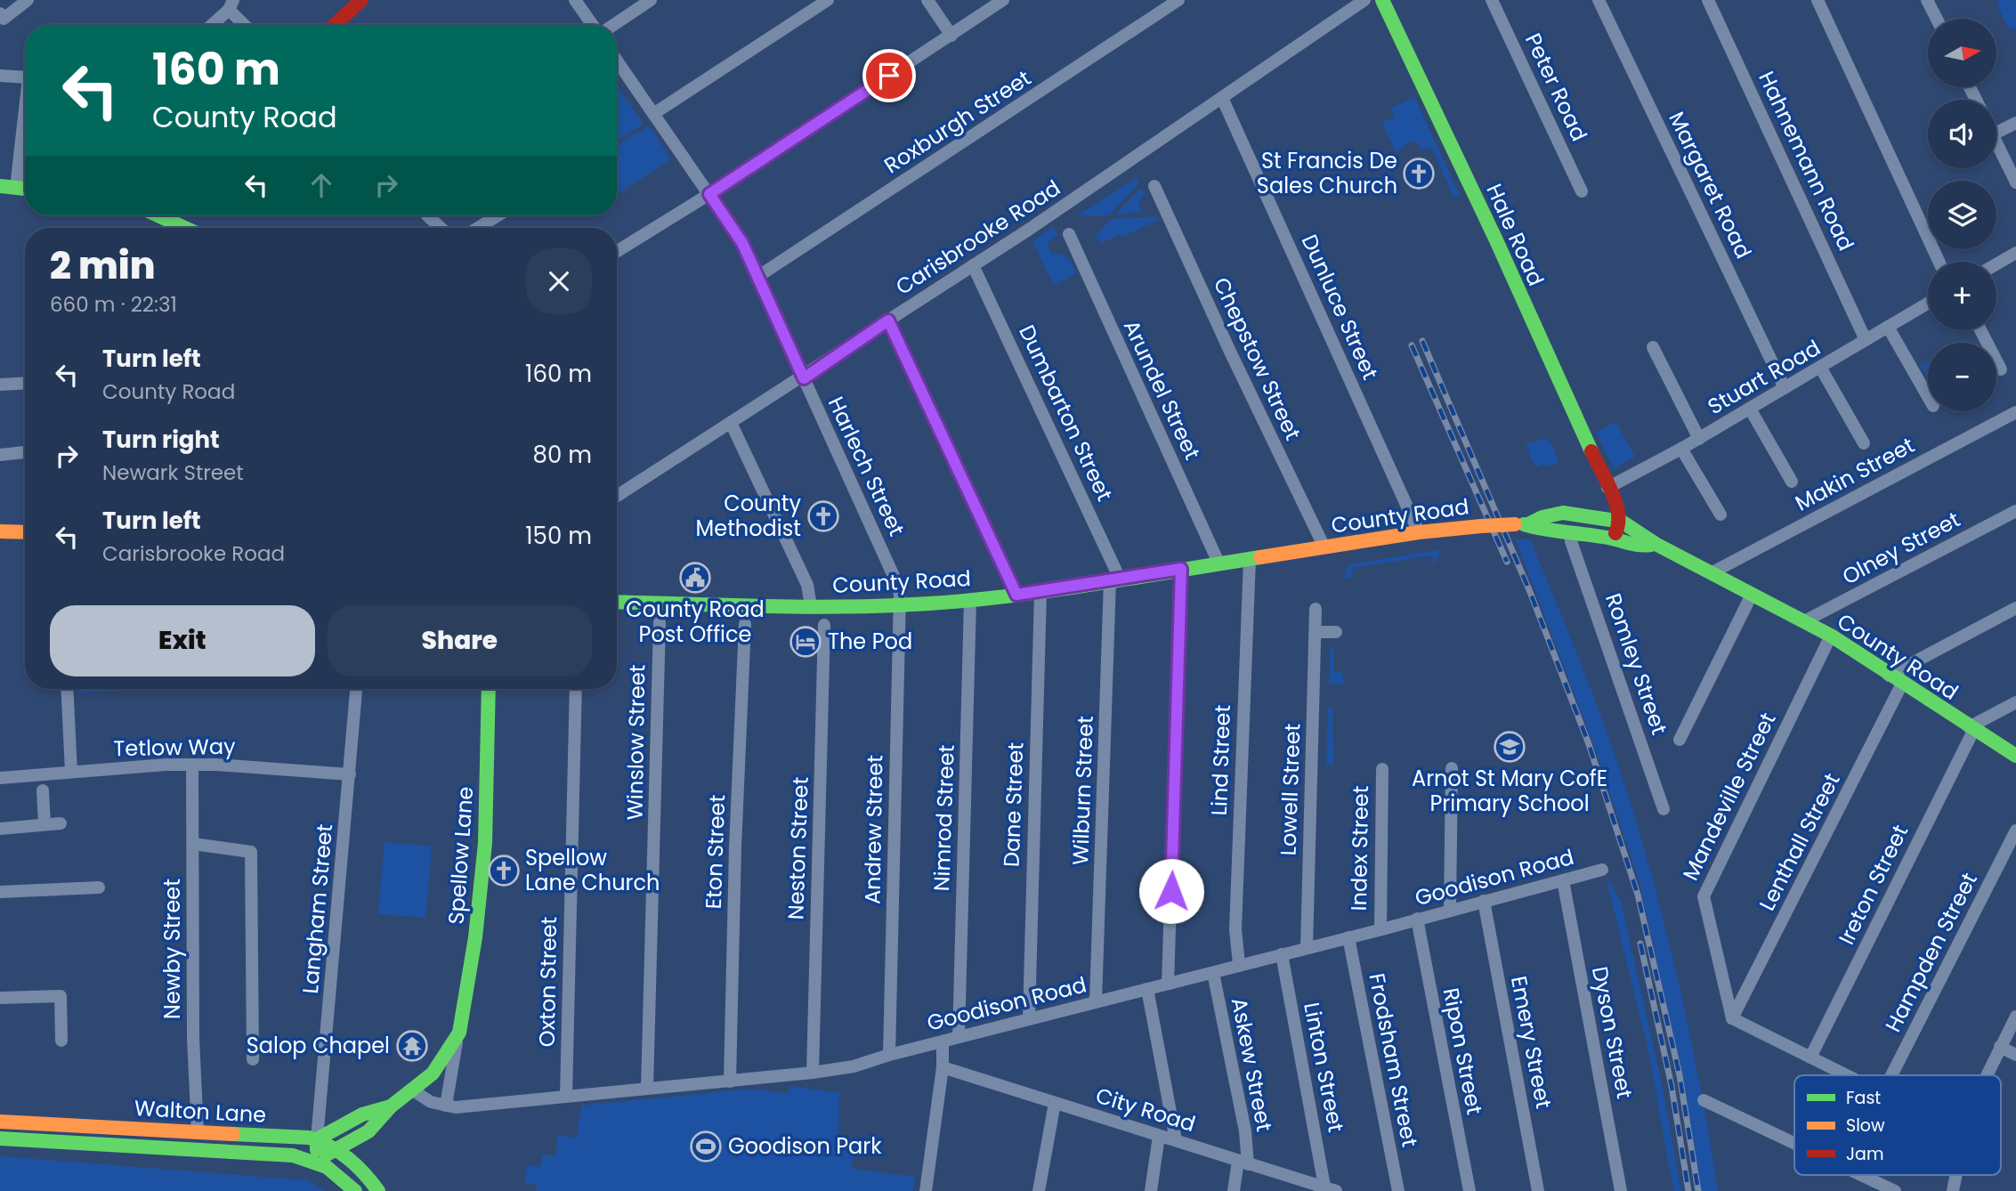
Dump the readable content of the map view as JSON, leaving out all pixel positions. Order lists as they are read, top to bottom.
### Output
{
  "streets": {
    "main road": [
      "Hale Road",
      "County Road",
      "Spellow Lane",
      "Walton Lane"
    ],
    "street": [
      "Peter Road",
      "Roxburgh Street",
      "Hahnemann Road",
      "Margaret Road",
      "Carisbrooke Road",
      "Dunluce Street",
      "Chepstow Street",
      "Stuart Road",
      "Arundel Street",
      "Dumbarton Street",
      "Harlech Street",
      "Makin Street",
      "Olney Street",
      "Romley Street",
      "Winslow Street",
      "Tetlow Way",
      "Lind Street",
      "Lowell Street",
      "Wilburn Street",
      "Mandeville Street",
      "Dane Street",
      "Nimrod Street",
      "Andrew Street",
      "Lenthall Street",
      "Neston Street",
      "Index Street",
      "Eton Street",
      "Goodison Road",
      "Ireton Street",
      "Langham Street",
      "Newby Street",
      "Hampden Street",
      "Oxton Street",
      "Dyson Street",
      "Emery Street",
      "Ripon Street",
      "Frodsham Street",
      "Askew Street",
      "Linton Street",
      "City Road"
    ]
  },
  "crossings": [
    ["Roxburgh Street", "Harlech Street"],
    ["Hahnemann Road", "Stuart Road"],
    ["Margaret Road", "Stuart Road"],
    ["Hale Road", "Stuart Road"],
    ["Hale Road", "County Road"],
    ["Carisbrooke Road", "Dunluce Street"],
    ["Carisbrooke Road", "Dumbarton Street"],
    ["Carisbrooke Road", "Harlech Street"],
    ["Dunluce Street", "County Road"],
    ["Chepstow Street", "County Road"],
    ["Arundel Street", "County Road"],
    ["Dumbarton Street", "County Road"],
    ["Dumbarton Street", "Wilburn Street"],
    ["Harlech Street", "County Road"],
    ["Harlech Street", "Andrew Street"],
    ["Makin Street", "County Road"],
    ["County Road", "Olney Street"],
    ["County Road", "Romley Street"],
    ["County Road", "Lind Street"],
    ["County Road", "Wilburn Street"],
    ["County Road", "Mandeville Street"],
    ["County Road", "Dane Street"],
    ["County Road", "Nimrod Street"],
    ["County Road", "Andrew Street"],
    ["County Road", "Lenthall Street"],
    ["County Road", "Ireton Street"],
    ["Winslow Street", "Goodison Road"],
    ["Tetlow Way", "Langham Street"],
    ["Tetlow Way", "Newby Street"],
    ["Lind Street", "Goodison Road"],
    ["Lowell Street", "Goodison Road"],
    ["Wilburn Street", "Goodison Road"],
    ["Mandeville Street", "Lenthall Street"],
    ["Dane Street", "Goodison Road"],
    ["Nimrod Street", "Goodison Road"],
    ["Andrew Street", "Goodison Road"],
    ["Neston Street", "Goodison Road"],
    ["Index Street", "Goodison Road"],
    ["Eton Street", "Goodison Road"],
    ["Spellow Lane", "Goodison Road"],
    ["Spellow Lane", "Langham Street"],
    ["Spellow Lane", "Walton Lane"],
    ["Goodison Road", "Oxton Street"],
    ["Goodison Road", "Dyson Street"],
    ["Goodison Road", "Emery Street"],
    ["Goodison Road", "Ripon Street"],
    ["Goodison Road", "Frodsham Street"],
    ["Goodison Road", "Askew Street"],
    ["Goodison Road", "Linton Street"],
    ["Langham Street", "Walton Lane"],
    ["Newby Street", "Walton Lane"],
    ["Askew Street", "City Road"],
    ["Linton Street", "City Road"]
  ],
  "places": {
    "church": ["St Francis De Sales Church", "County Methodist", "Spellow Lane Church"],
    "public building": ["County Road Post Office"],
    "hotel": ["The Pod"],
    "school or university": ["Arnot St Mary CofE Primary School"],
    "temple": ["Salop Chapel"],
    "sports": ["Goodison Park"]
  },
  "legend": ["Fast", "Slow", "Jam"],
  "north": "right",
  "page": {
    "map_buttons": ["+", "−"],
    "turn": ["160 m", "County Road"],
    "heading": ["2 min", "660 m · 22:31"],
    "list": [
      {
        "name": "Turn left",
        "note": "County Road",
        "value": "160 m"
      },
      {
        "name": "Turn right",
        "note": "Newark Street",
        "value": "80 m"
      },
      {
        "name": "Turn left",
        "note": "Carisbrooke Road",
        "value": "150 m"
      }
    ],
    "buttons": ["Exit", "Share"]
  }
}
